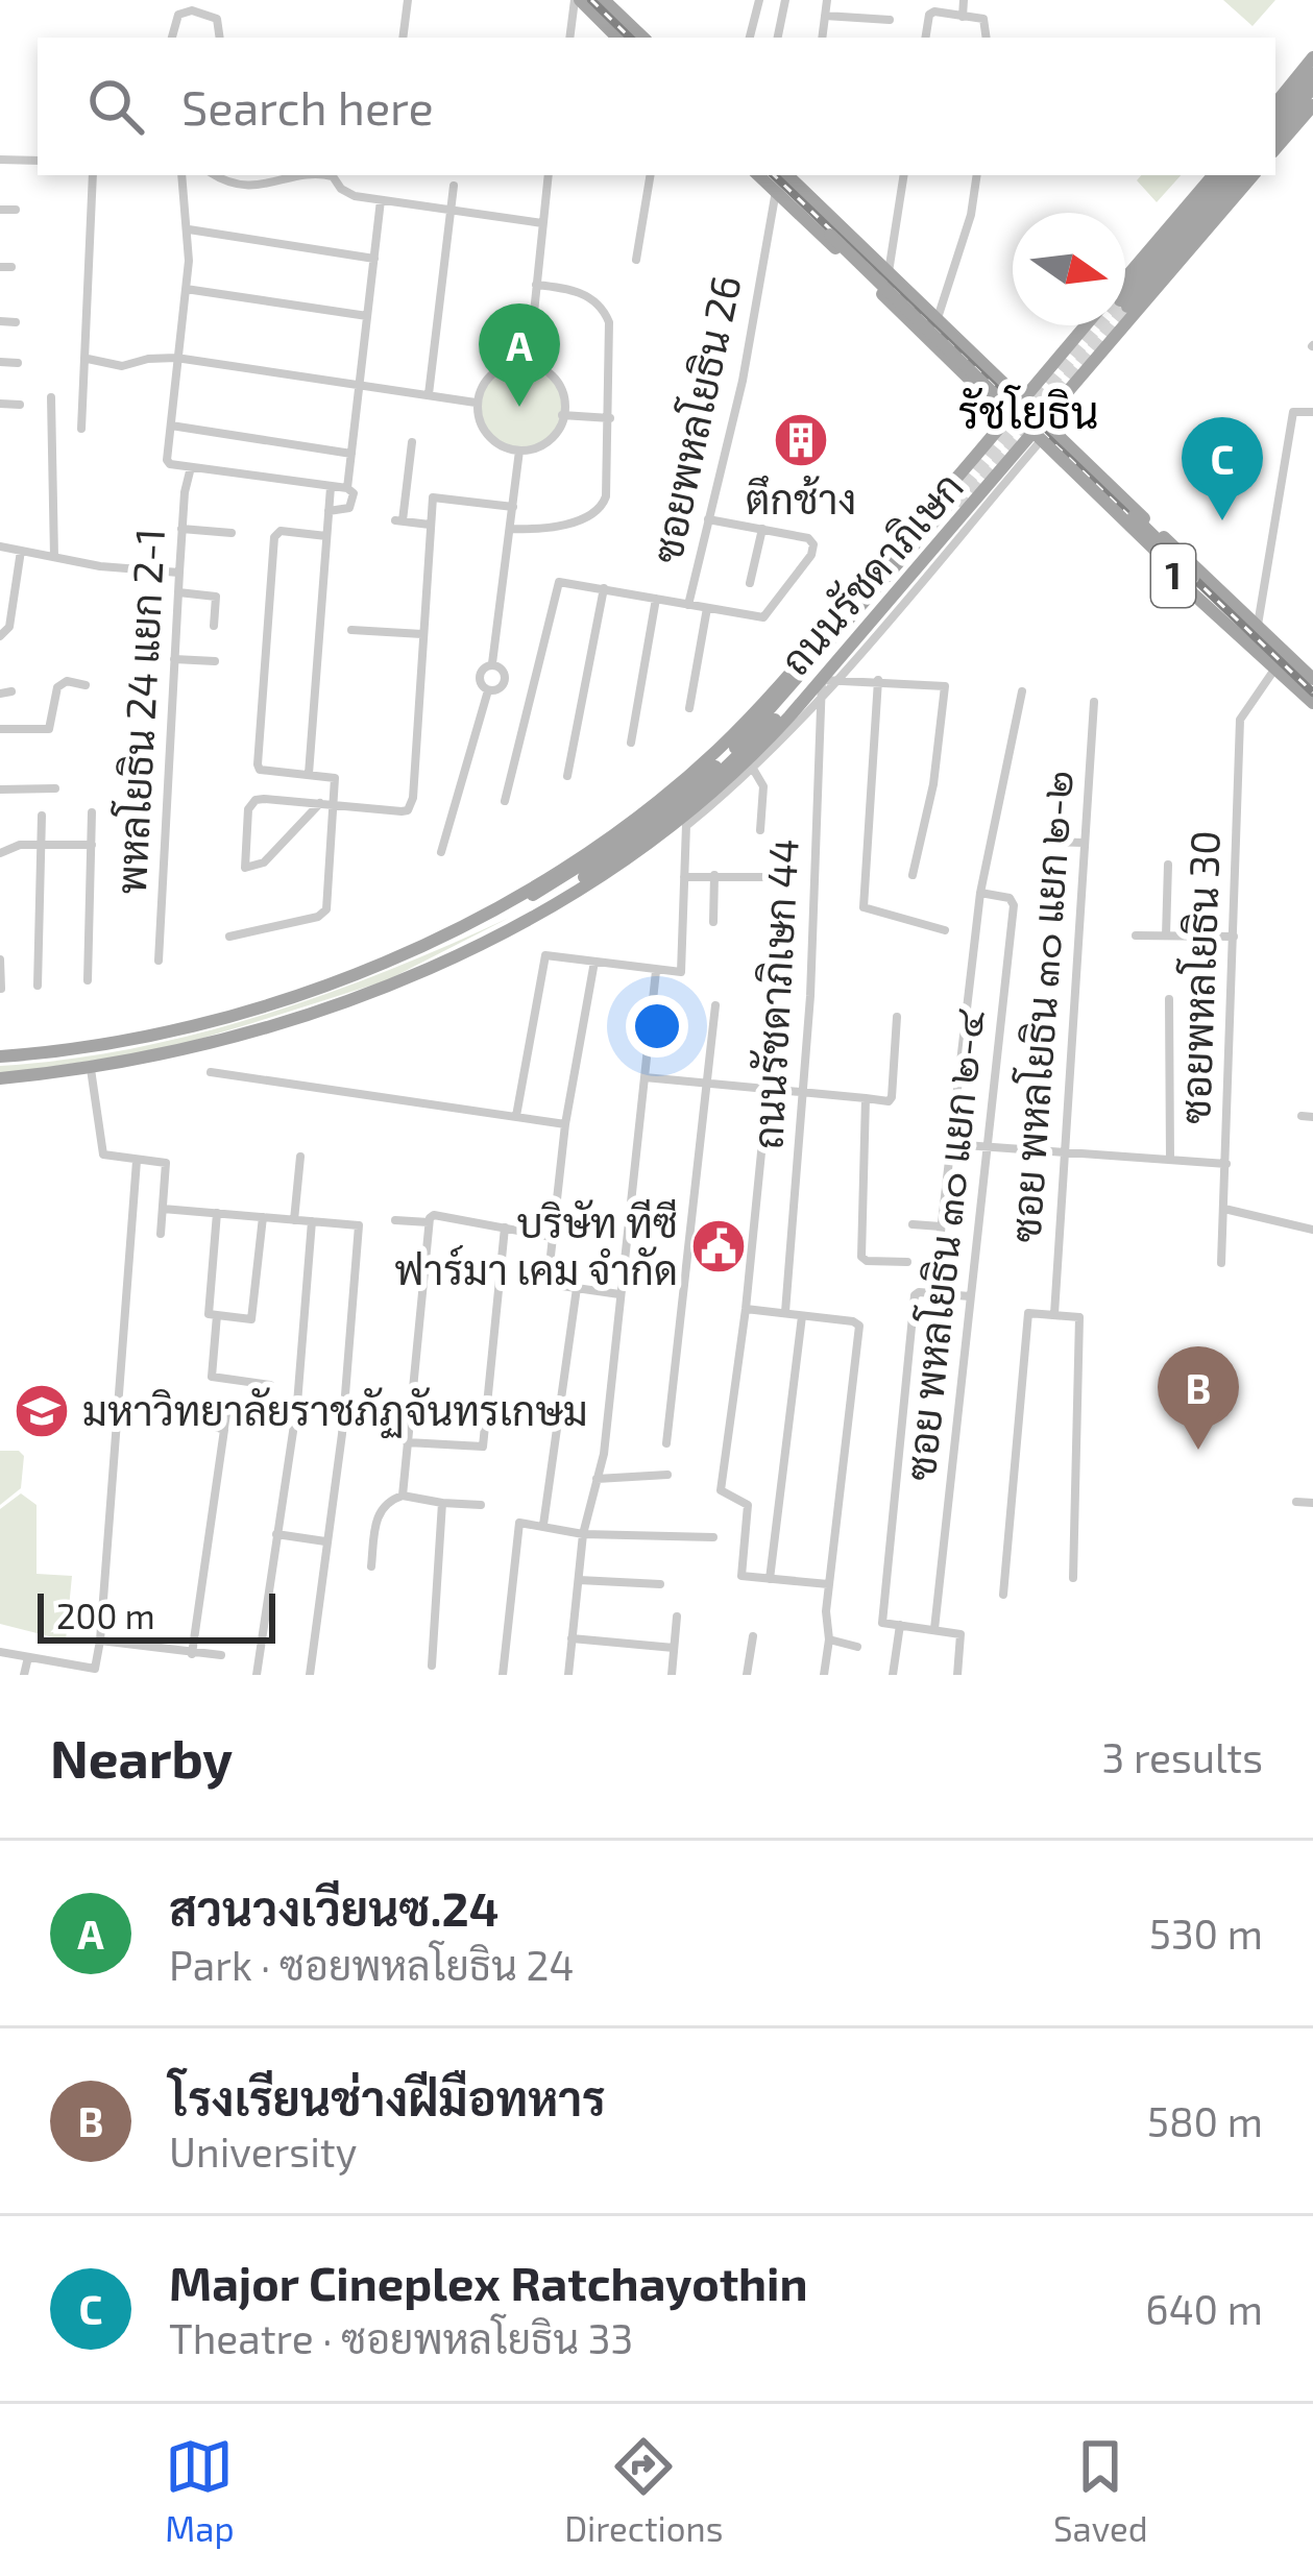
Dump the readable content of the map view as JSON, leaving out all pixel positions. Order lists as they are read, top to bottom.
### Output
{
  "streets": {
    "main road": ["ถนนรัชดาภิเษก", "1"],
    "street": [
      "ซอยพหลโยธิน 26",
      "พหลโยธิน 24 แยก 2-1",
      "ซอยพหลโยธิน 30",
      "ถนนรัชดาภิเษก 44",
      "ซอย พหลโยธิน ๓๐ แยก ๒-๒",
      "ซอย พหลโยธิน ๓๐ แยก ๒-๔"
    ]
  },
  "crossings": [
    ["ซอยพหลโยธิน 26", "1"],
    ["ถนนรัชดาภิเษก", "1"],
    ["ถนนรัชดาภิเษก", "ถนนรัชดาภิเษก 44"],
    ["1", "ซอยพหลโยธิน 30"]
  ],
  "districts": ["รัชโยธิน"],
  "places": {
    "building": ["ตึกช้าง"],
    "public building": ["บริษัท ทีซี ฟาร์มา เคม จำกัด"],
    "school or university": ["มหาวิทยาลัยราชภัฏจันทรเกษม"]
  },
  "scale_bar": "200 m",
  "north": "right",
  "page": {
    "search": "Search here",
    "pins": ["A", "C", "B"],
    "scale": "200 m",
    "heading": ["Nearby", "3 results"],
    "list": [
      {
        "mark": "A",
        "name": "สวนวงเวียนซ.24",
        "note": "Park · ซอยพหลโยธิน 24",
        "value": "530 m"
      },
      {
        "mark": "B",
        "name": "โรงเรียนช่างฝีมือทหาร",
        "note": "University",
        "value": "580 m"
      },
      {
        "mark": "C",
        "name": "Major Cineplex Ratchayothin",
        "note": "Theatre · ซอยพหลโยธิน 33",
        "value": "640 m"
      }
    ],
    "nav": ["Map", "Directions", "Saved"]
  }
}
